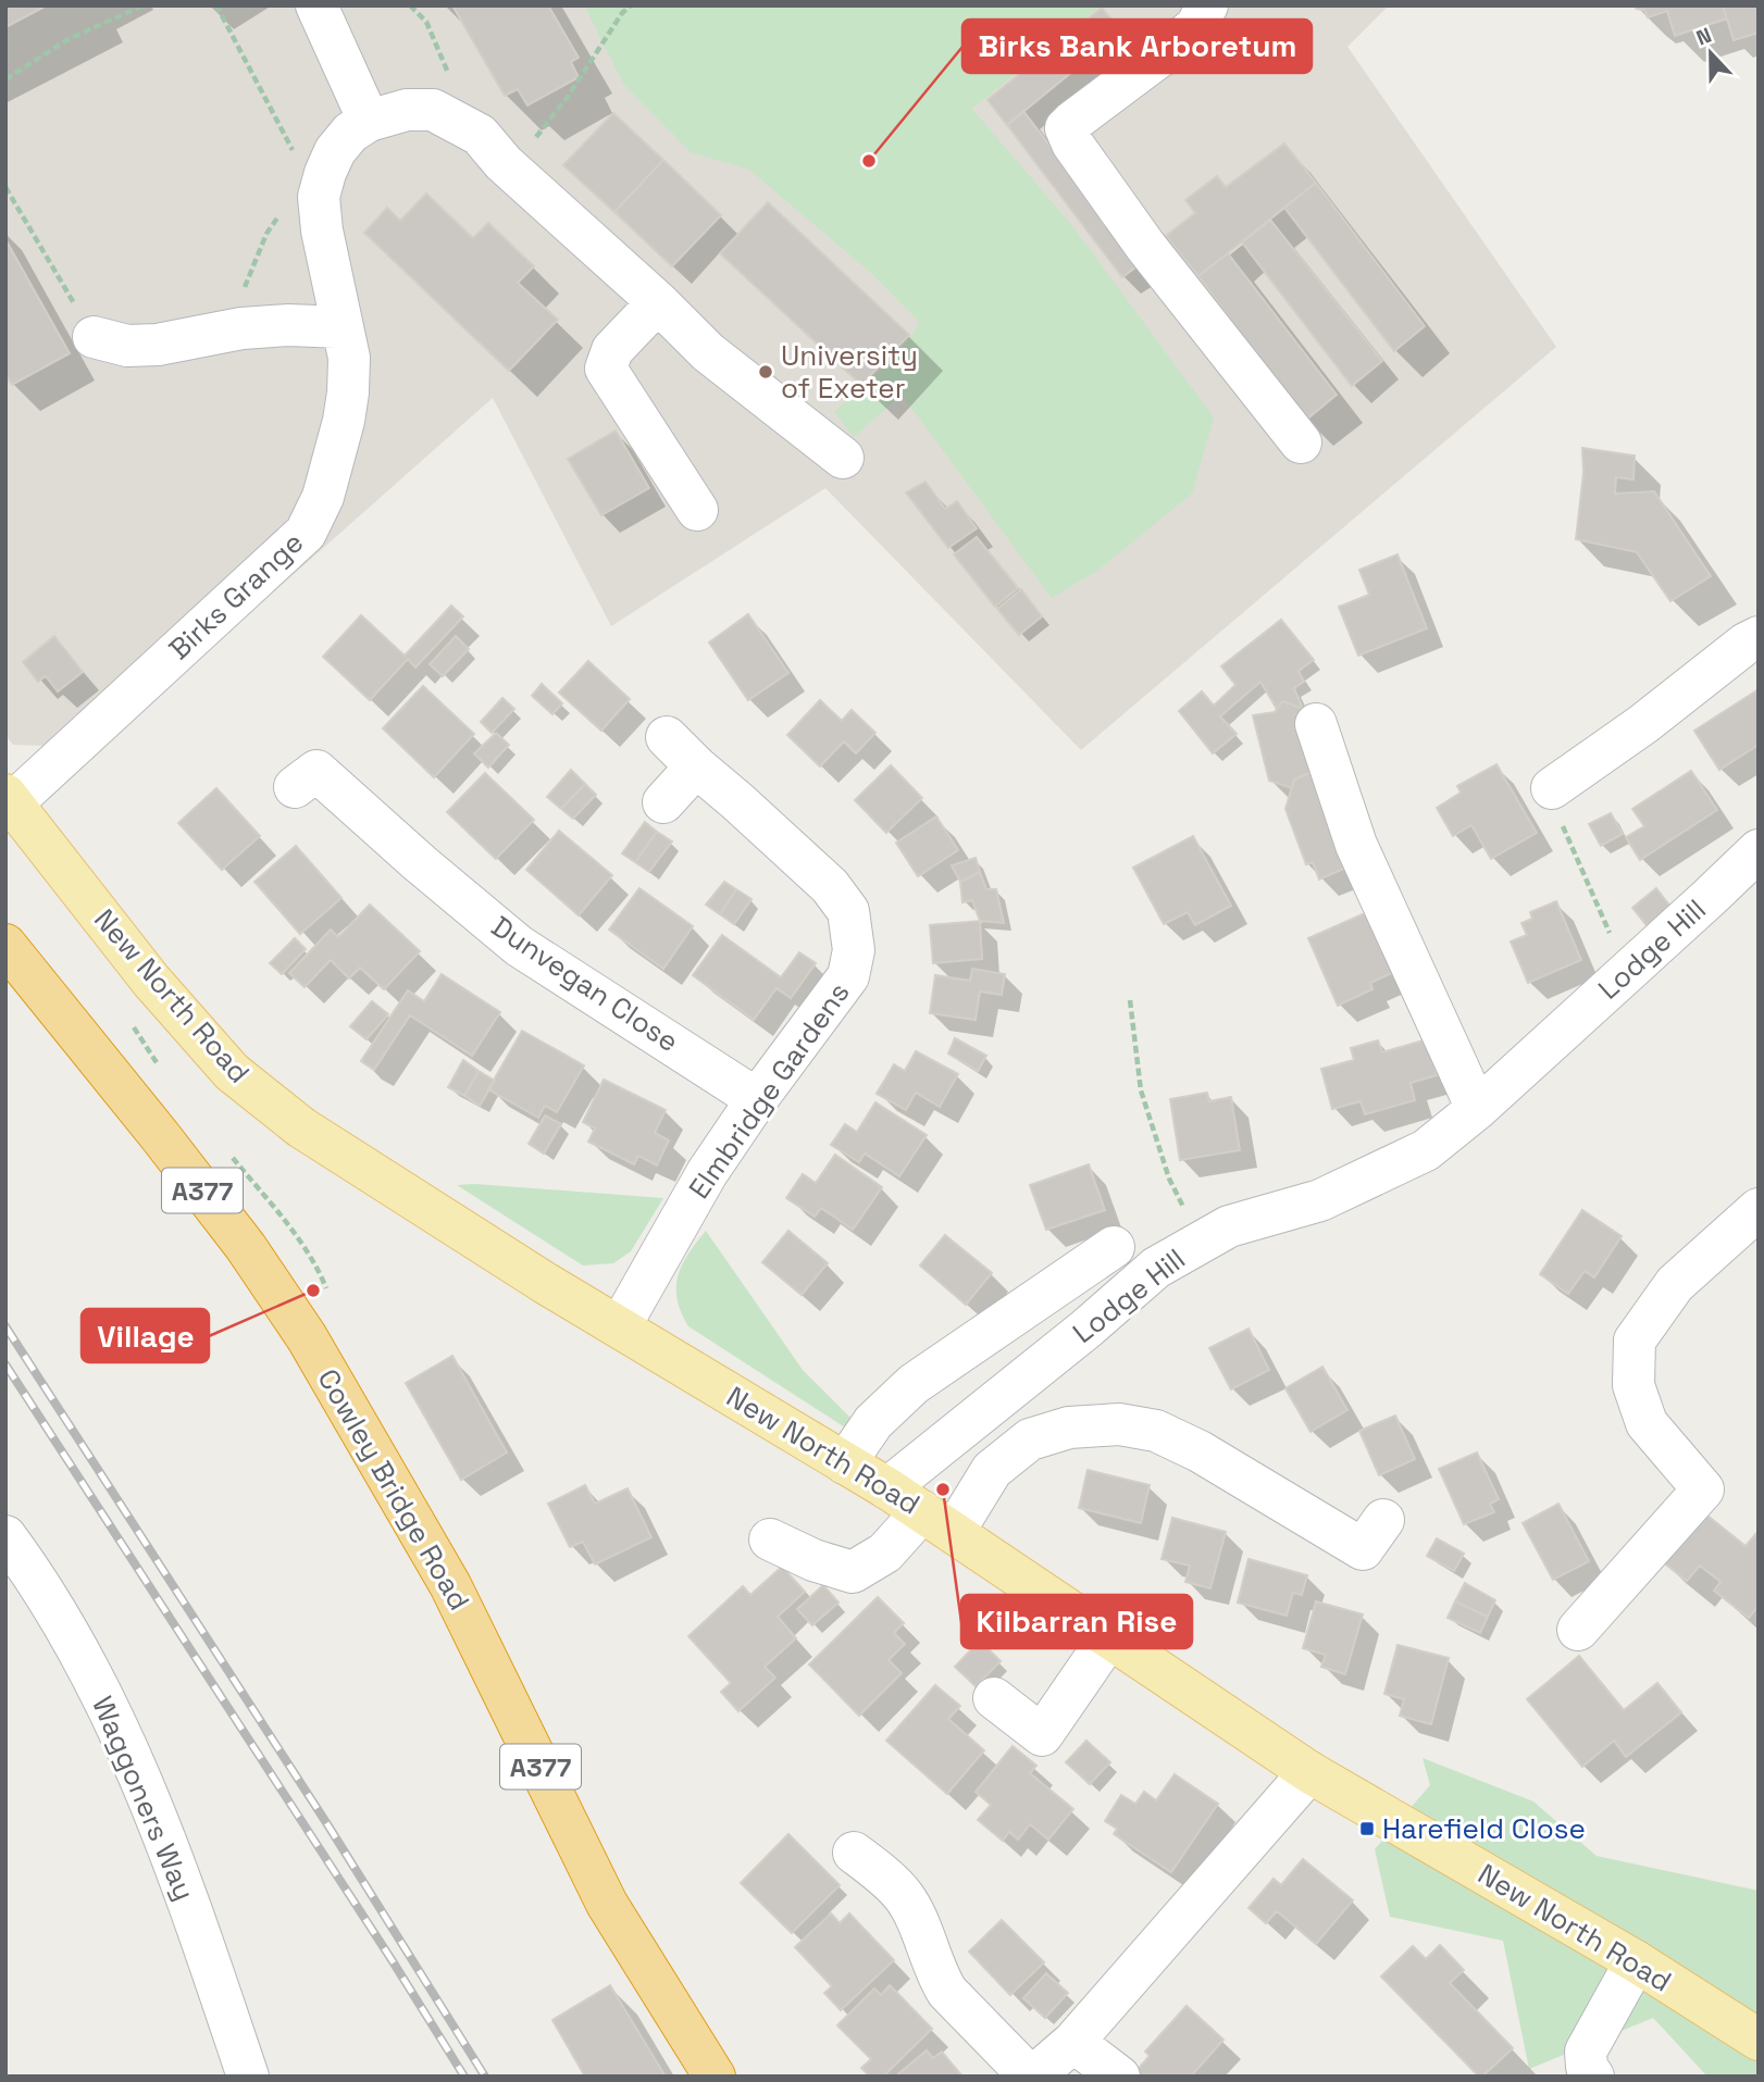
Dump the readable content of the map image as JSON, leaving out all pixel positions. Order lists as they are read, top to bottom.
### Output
{
  "streets": {
    "highway": ["A377", "Cowley Bridge Road"],
    "main road": ["New North Road"],
    "street": [
      "Birks Grange",
      "Lodge Hill",
      "Dunvegan Close",
      "Elmbridge Gardens",
      "Waggoners Way"
    ]
  },
  "crossings": [
    ["Birks Grange", "New North Road"],
    ["Lodge Hill", "New North Road"],
    ["Dunvegan Close", "Elmbridge Gardens"],
    ["New North Road", "Elmbridge Gardens"]
  ],
  "places": {
    "other": [
      "Birks Bank Arboretum",
      "University of Exeter",
      "Village",
      "Kilbarran Rise"
    ],
    "transit": ["Harefield Close"]
  },
  "north": "top"
}
